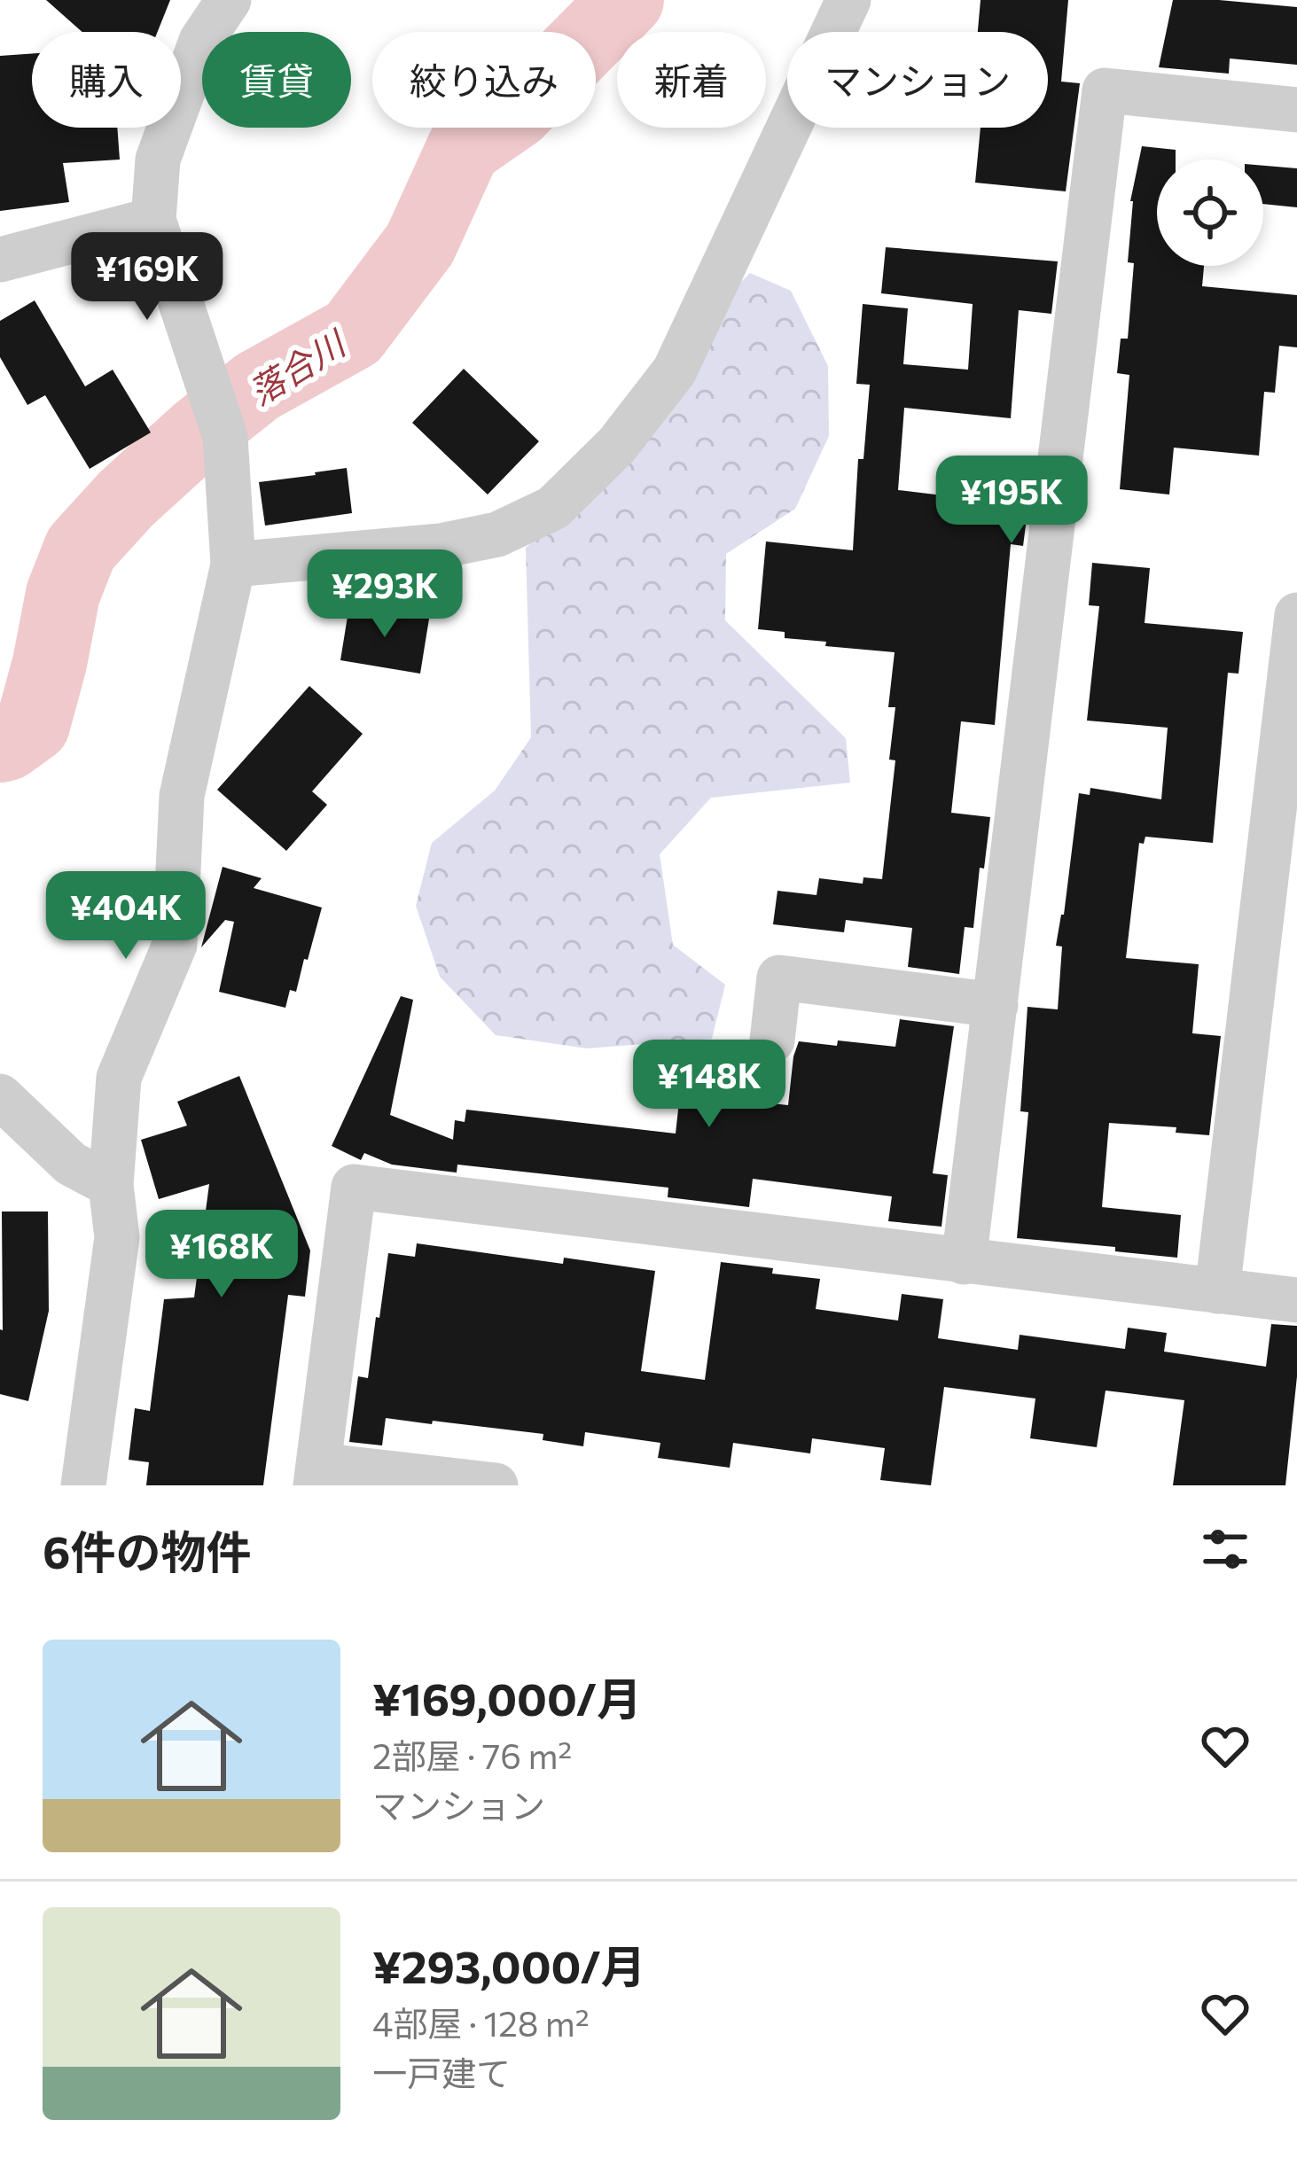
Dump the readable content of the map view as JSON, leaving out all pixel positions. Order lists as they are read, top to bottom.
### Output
{
  "water": ["落合川"],
  "page": {
    "chip": [
      "購入",
      "賃貸",
      "絞り込み",
      "新着",
      "マンション"
    ],
    "price": [
      "¥169K",
      "¥195K",
      "¥293K",
      "¥404K",
      "¥148K",
      "¥168K"
    ],
    "heading": "6件の物件",
    "list": [
      {
        "name": "¥169,000/月",
        "note": "2部屋 · 76 m² · マンション"
      },
      {
        "name": "¥293,000/月",
        "note": "4部屋 · 128 m² · 一戸建て"
      }
    ]
  }
}
